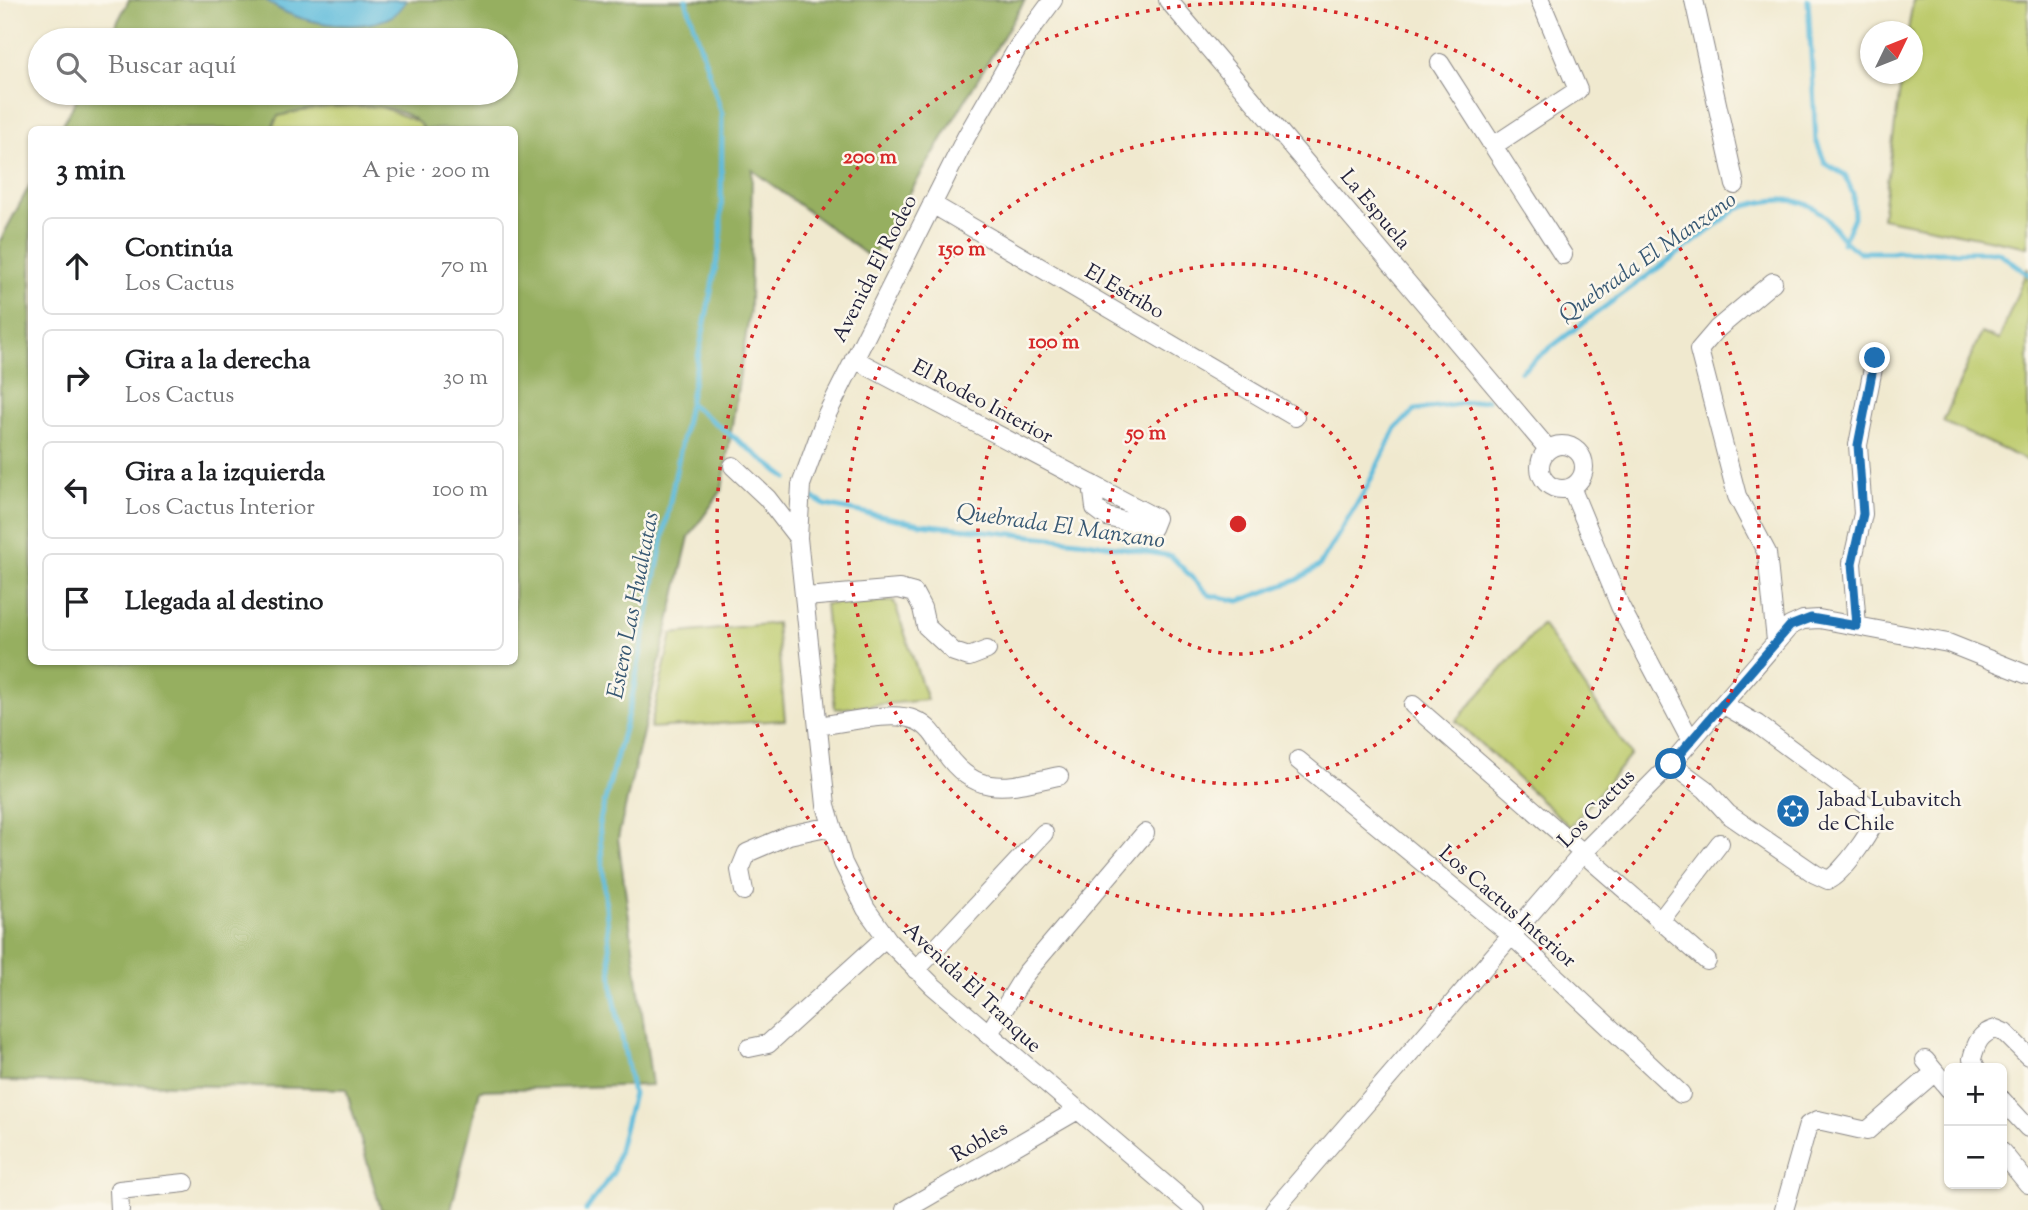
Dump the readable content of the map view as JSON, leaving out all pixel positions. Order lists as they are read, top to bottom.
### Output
{
  "streets": {
    "street": [
      "La Espuela",
      "Avenida El Rodeo",
      "El Estribo",
      "El Rodeo Interior",
      "Los Cactus",
      "Los Cactus Interior",
      "Avenida El Tranque",
      "Robles"
    ]
  },
  "crossings": [
    ["Avenida El Rodeo", "El Estribo"],
    ["Avenida El Rodeo", "El Rodeo Interior"],
    ["Avenida El Rodeo", "Avenida El Tranque"],
    ["Los Cactus", "Los Cactus Interior"],
    ["Avenida El Tranque", "Robles"]
  ],
  "water": ["Quebrada El Manzano", "Estero Las Hualtatas"],
  "places": {
    "synagogue": ["Jabad Lubavitch de Chile"]
  },
  "north": "top right",
  "page": {
    "search": "Buscar aquí",
    "heading": ["3 min", "A pie · 200 m"],
    "list": [
      ["Continúa", "Los Cactus", "70 m"],
      ["Gira a la derecha", "Los Cactus", "30 m"],
      ["Gira a la izquierda", "Los Cactus Interior", "100 m"],
      "Llegada al destino"
    ],
    "map_buttons": ["+", "−"]
  },
  "rings": [
    "200 m",
    "150 m",
    "100 m",
    "50 m"
  ]
}
